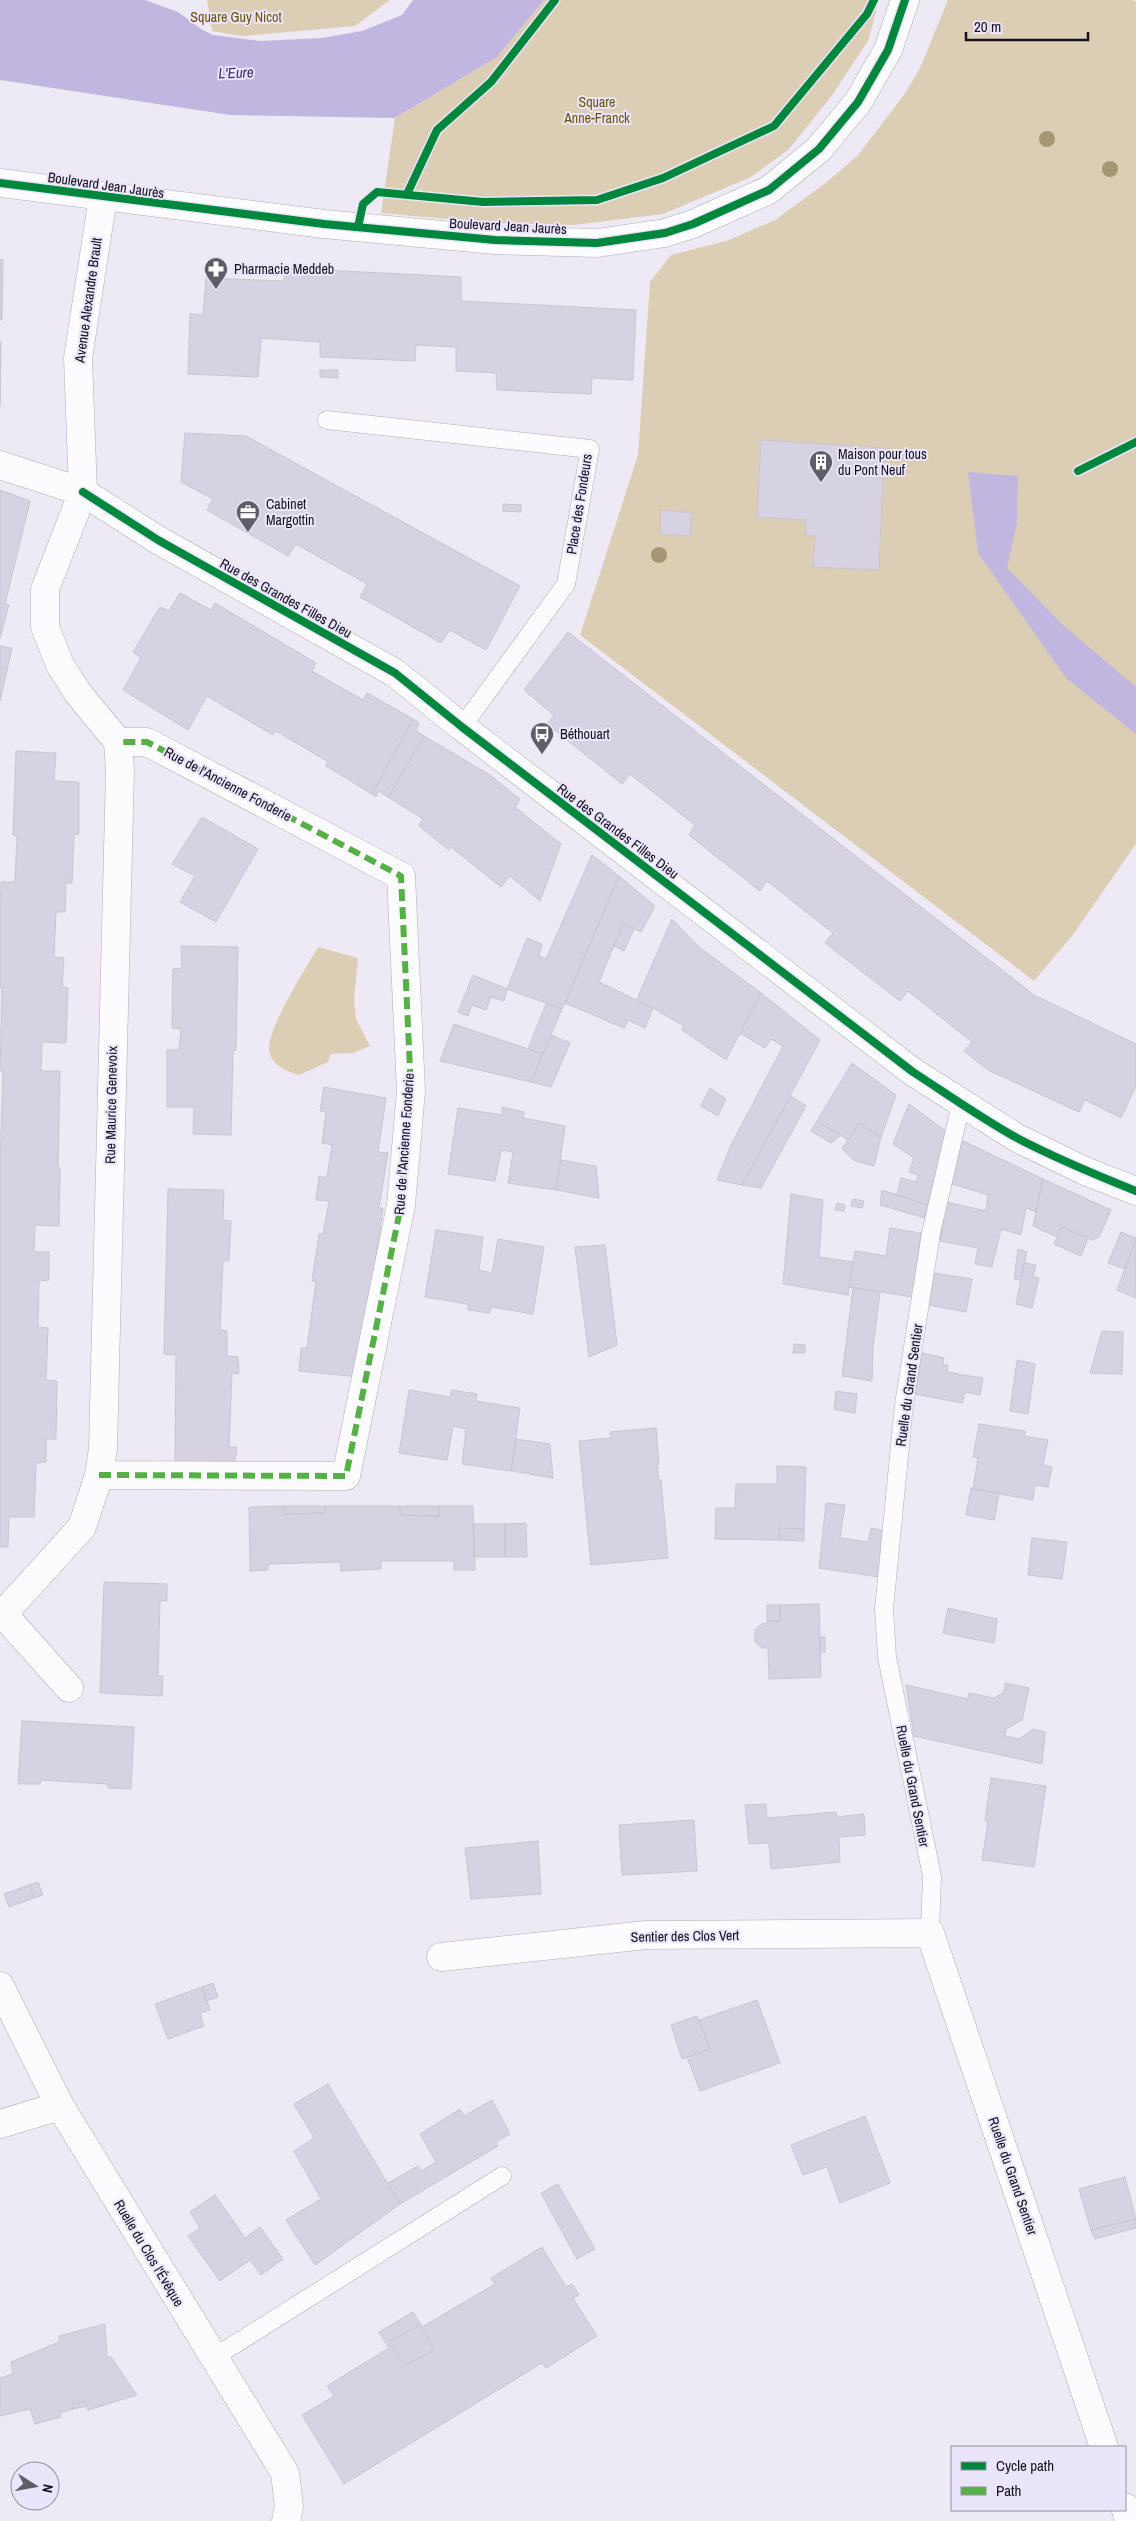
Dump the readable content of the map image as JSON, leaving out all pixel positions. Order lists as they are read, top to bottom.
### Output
{
  "streets": {
    "street": [
      "Boulevard Jean Jaurès",
      "Avenue Alexandre Brault",
      "Rue des Grandes Filles Dieu",
      "Rue de l'Ancienne Fonderie",
      "Rue Maurice Genevoix",
      "Ruelle du Grand Sentier",
      "Sentier des Clos Vert",
      "Ruelle du Clos l'Évêque"
    ],
    "lane": ["Place des Fondeurs"]
  },
  "crossings": [
    ["Boulevard Jean Jaurès", "Avenue Alexandre Brault"],
    ["Avenue Alexandre Brault", "Rue des Grandes Filles Dieu"],
    ["Place des Fondeurs", "Rue des Grandes Filles Dieu"],
    ["Rue des Grandes Filles Dieu", "Ruelle du Grand Sentier"],
    ["Rue de l'Ancienne Fonderie", "Rue Maurice Genevoix"],
    ["Ruelle du Grand Sentier", "Sentier des Clos Vert"]
  ],
  "water": ["L'Eure"],
  "parks": ["Square Guy Nicot", "Square Anne-Franck"],
  "places": {
    "pharmacy": ["Pharmacie Meddeb"],
    "building": ["Maison pour tous du Pont Neuf"],
    "office": ["Cabinet Margottin"],
    "bus stop": ["Béthouart"]
  },
  "legend": ["Cycle path", "Path"],
  "scale_bar": "20 m",
  "north": "right"
}
